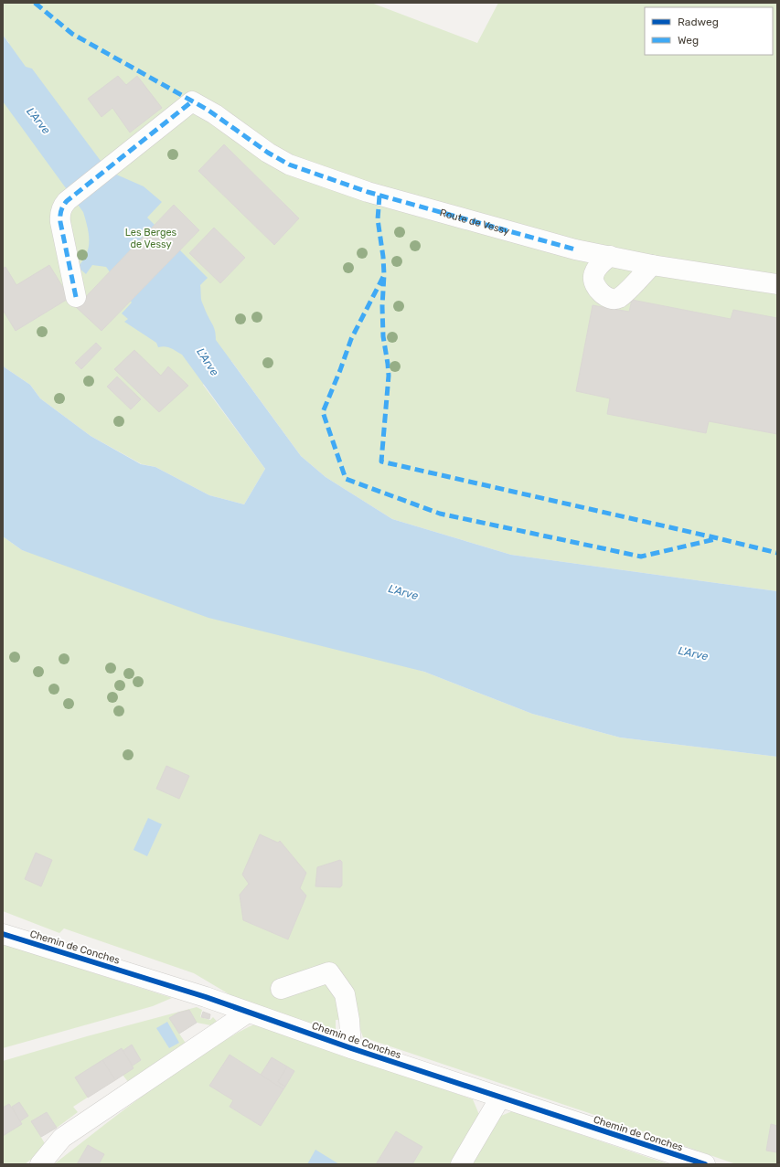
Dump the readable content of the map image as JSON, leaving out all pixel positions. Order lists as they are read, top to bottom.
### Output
{
  "streets": {
    "street": ["Route de Vessy", "Chemin de Conches"]
  },
  "water": ["L'Arve"],
  "parks": ["Les Berges de Vessy"],
  "legend": ["Radweg", "Weg"]
}
